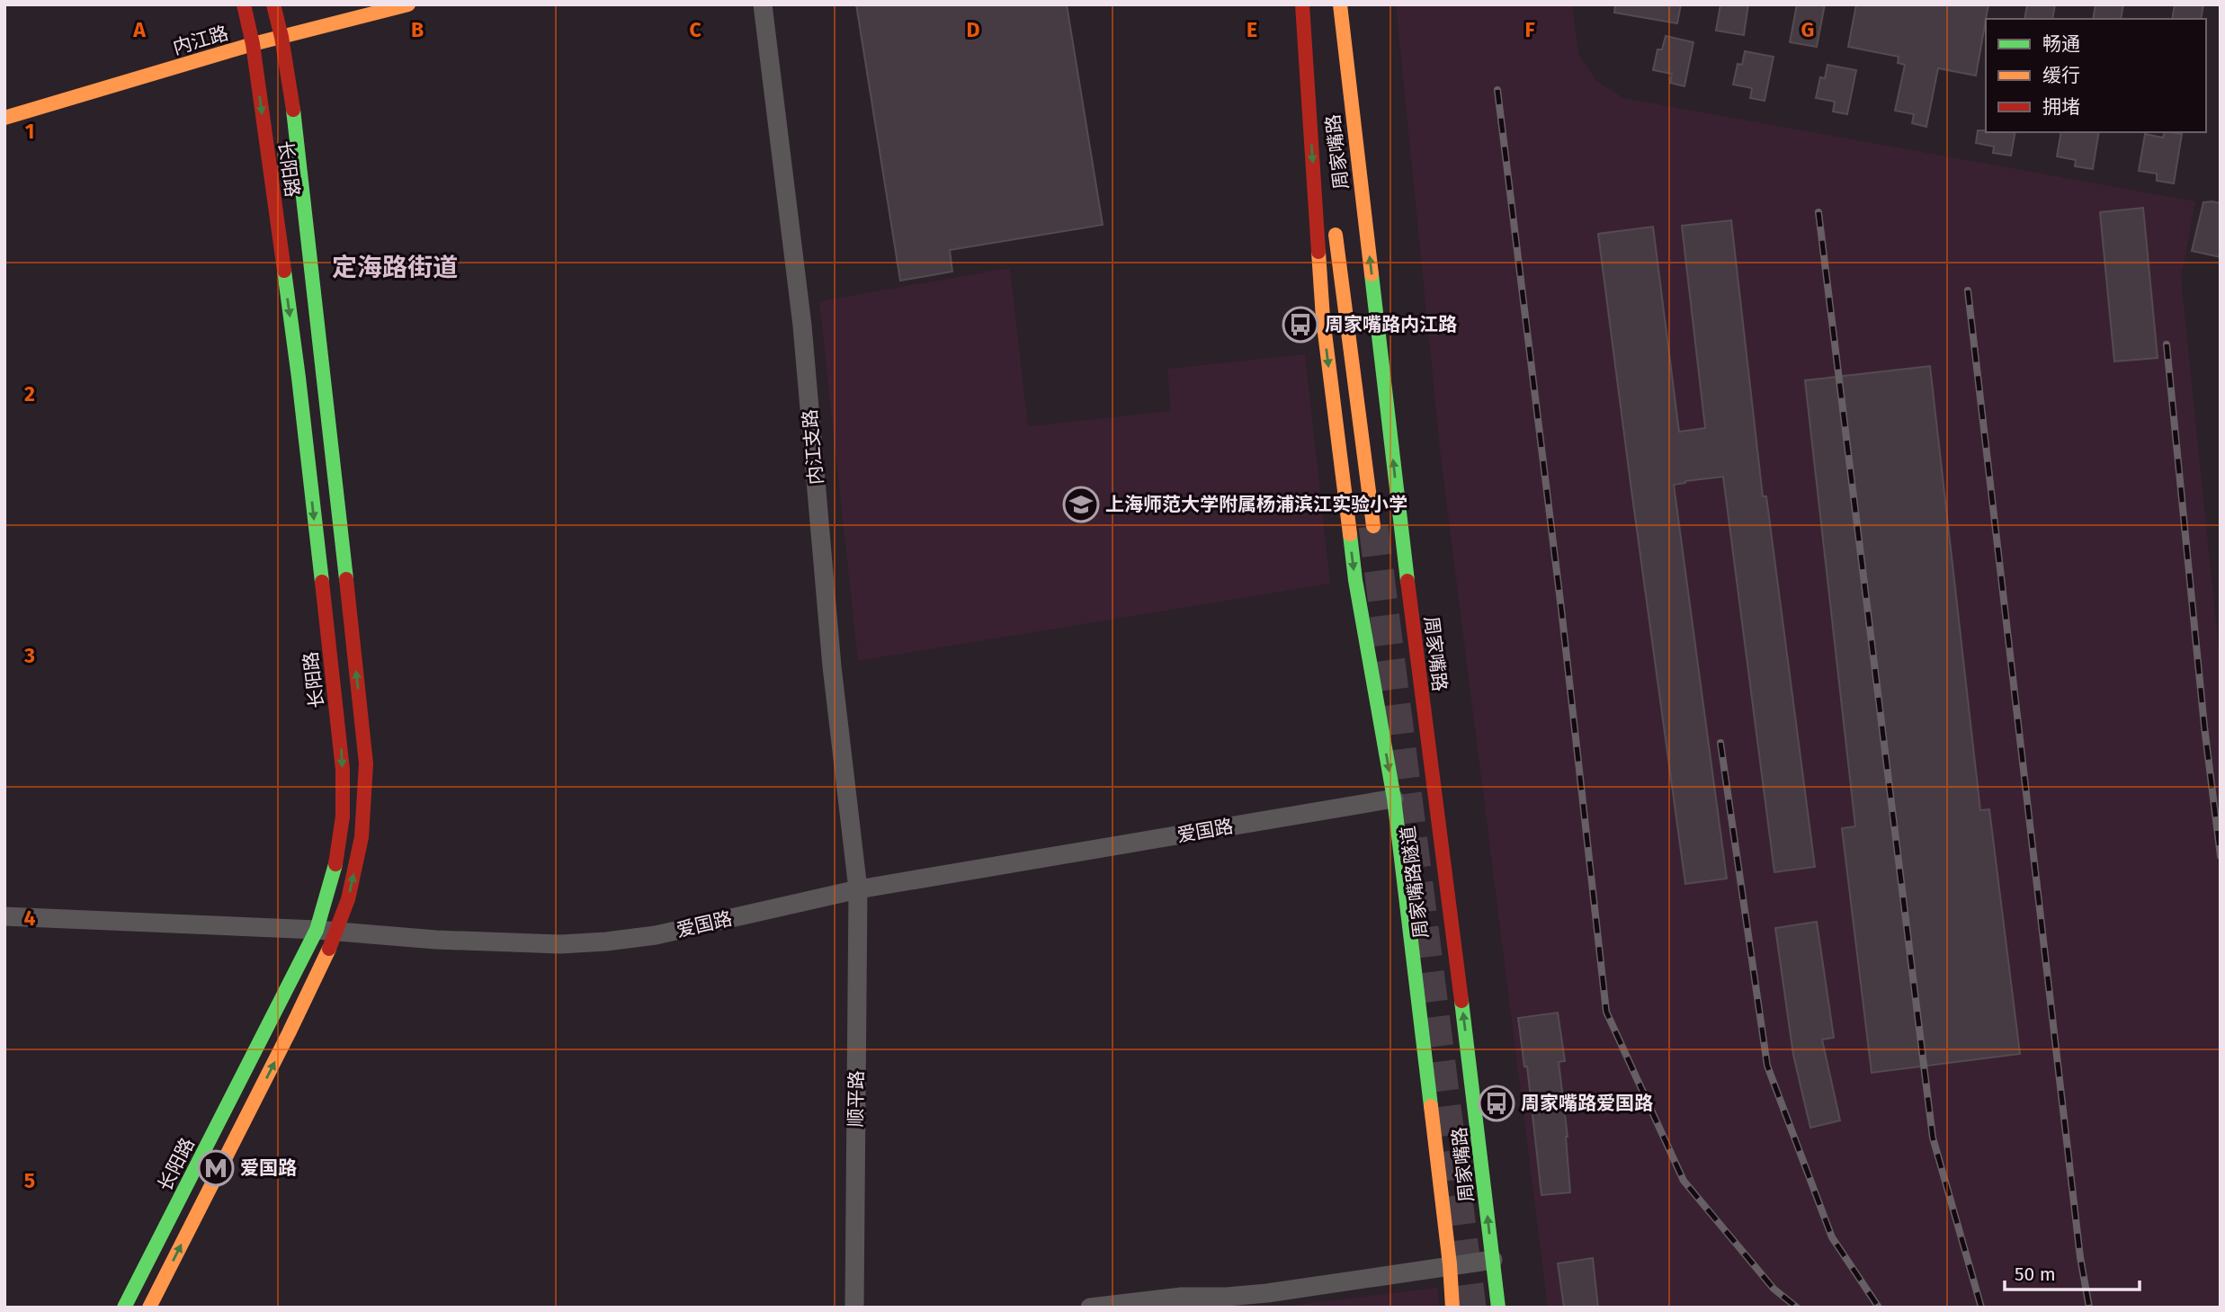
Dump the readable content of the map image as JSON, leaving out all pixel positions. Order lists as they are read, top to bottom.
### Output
{
  "streets": {
    "main road": [
      "内江路",
      "周家嘴路",
      "长阳路",
      "周家嘴路隧道"
    ],
    "street": ["内江支路", "爱国路", "顺平路"]
  },
  "crossings": [
    ["内江路", "长阳路"],
    ["周家嘴路", "爱国路"],
    ["周家嘴路", "周家嘴路隧道"],
    ["长阳路", "爱国路"],
    ["内江支路", "爱国路"],
    ["内江支路", "顺平路"],
    ["爱国路", "顺平路"]
  ],
  "districts": ["定海路街道"],
  "places": {
    "bus stop": ["周家嘴路内江路", "周家嘴路爱国路"],
    "school or university": ["上海师范大学附属杨浦滨江实验小学"],
    "metro station": ["爱国路"]
  },
  "legend": ["畅通", "缓行", "拥堵"],
  "scale_bar": "50 m",
  "grid": {
    "columns": [
      "A",
      "B",
      "C",
      "D",
      "E",
      "F",
      "G"
    ],
    "rows": [
      "1",
      "2",
      "3",
      "4",
      "5"
    ]
  }
}
